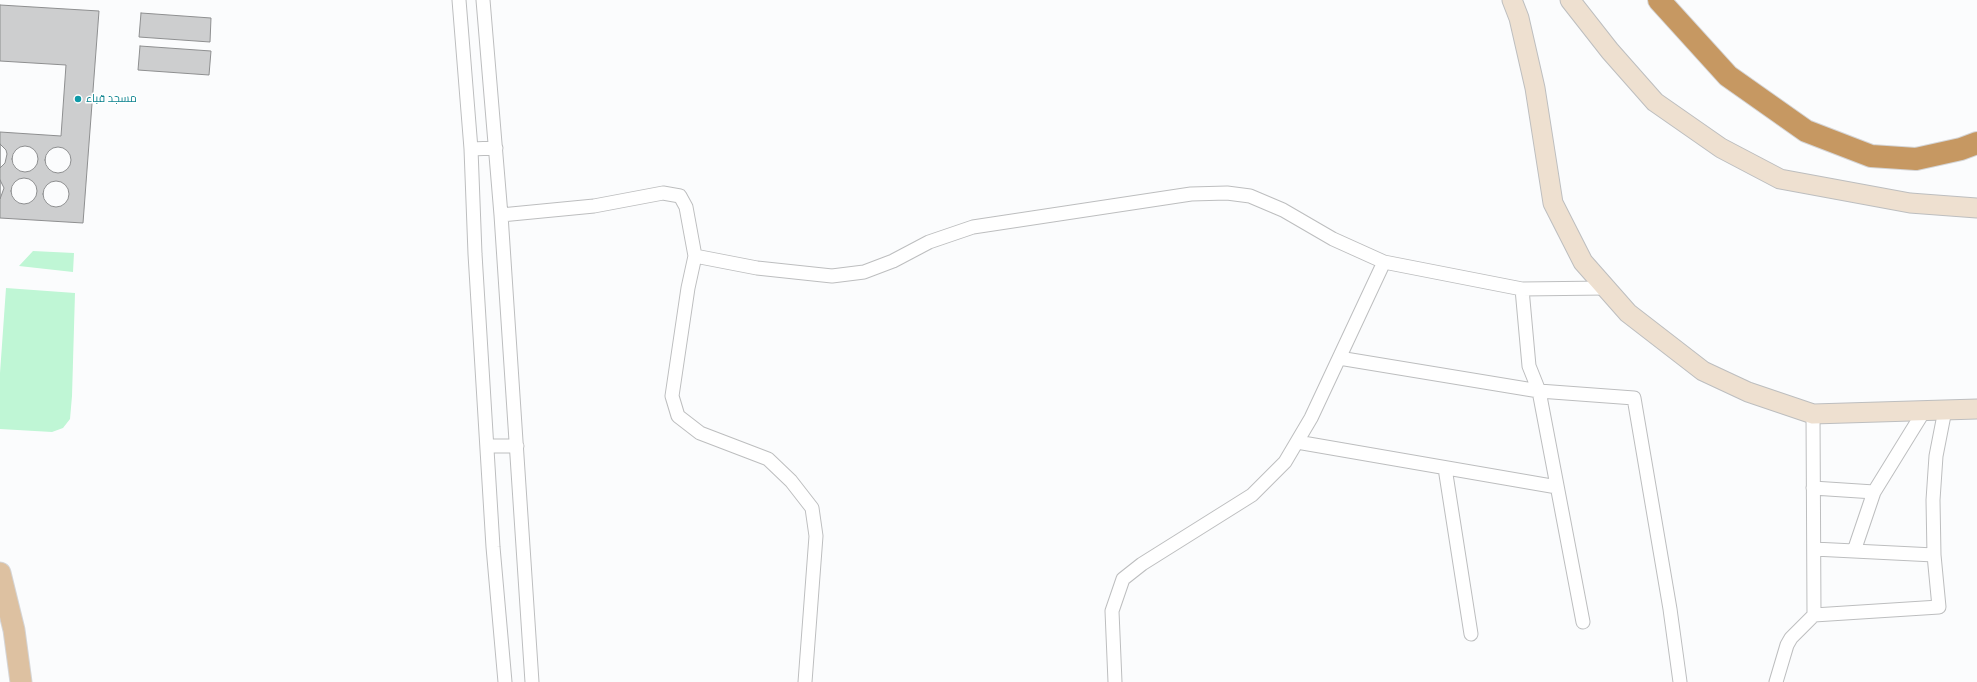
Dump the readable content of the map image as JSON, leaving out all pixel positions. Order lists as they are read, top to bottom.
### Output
{
  "places": ["مسجد قباء"]
}
